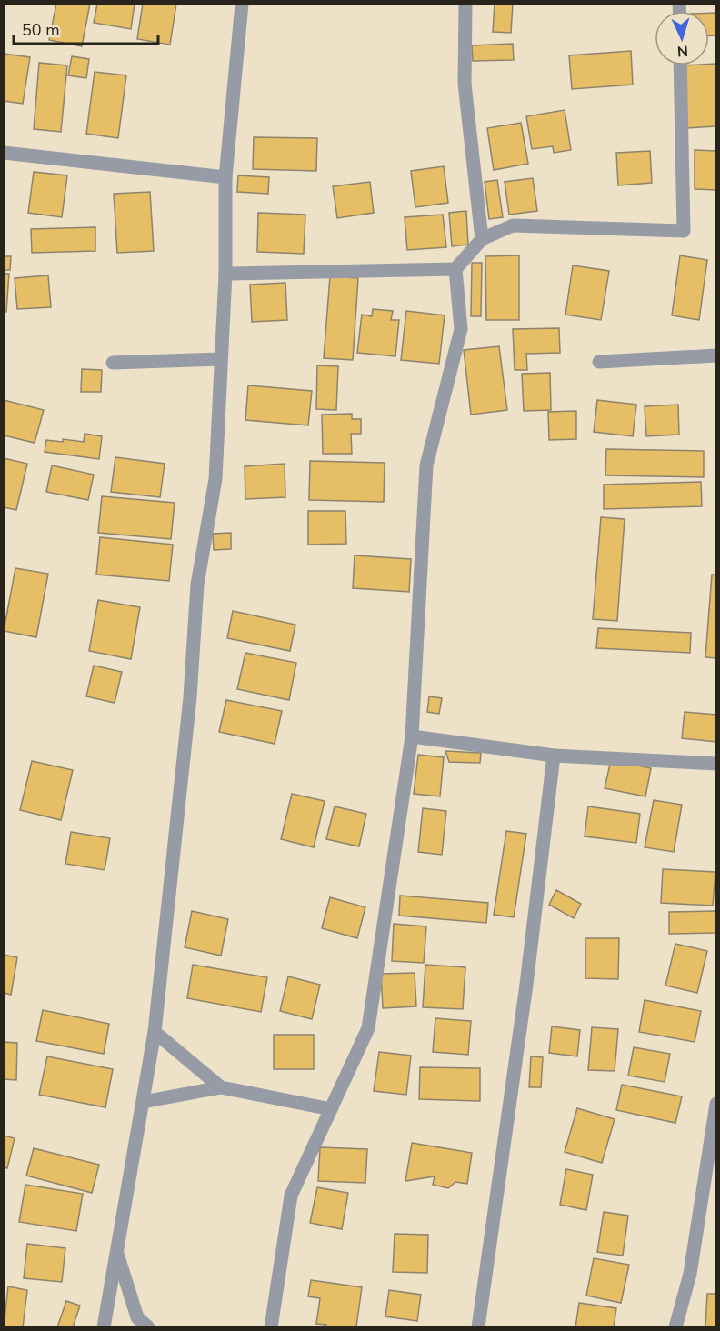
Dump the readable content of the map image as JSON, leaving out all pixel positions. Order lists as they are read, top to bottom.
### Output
{
  "scale_bar": "50 m",
  "north": "bottom"
}
